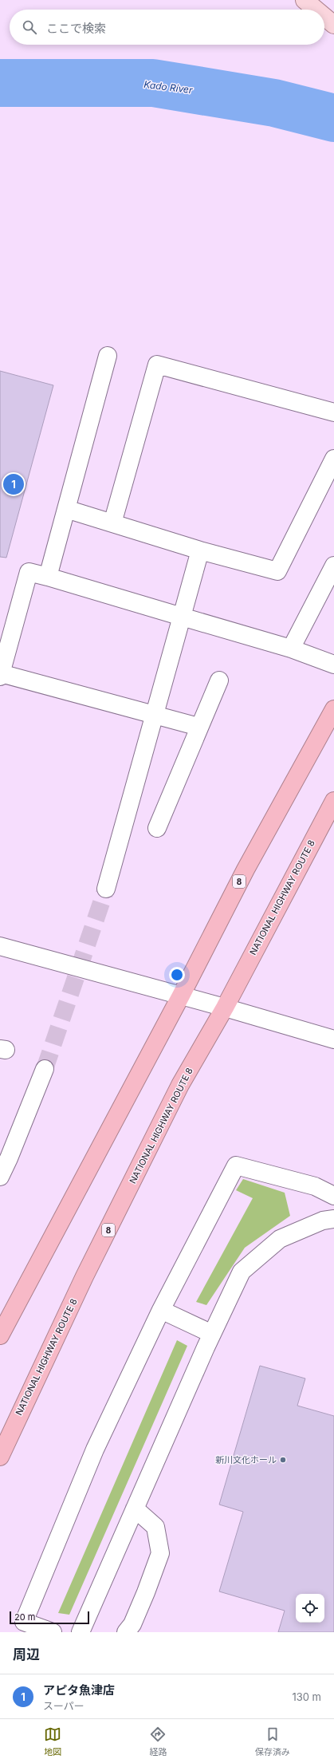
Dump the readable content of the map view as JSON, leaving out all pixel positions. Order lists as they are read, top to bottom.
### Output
{
  "streets": {
    "highway": ["8", "NATIONAL HIGHWAY ROUTE 8"]
  },
  "water": ["Kado River"],
  "places": ["新川文化ホール"],
  "scale_bar": "20 m",
  "page": {
    "search": "ここで検索",
    "pins": "1",
    "scale": "20 m",
    "heading": "周辺",
    "list": [
      {
        "mark": "1",
        "name": "アピタ魚津店",
        "note": "スーパー",
        "value": "130 m"
      }
    ],
    "nav": ["地図", "経路", "保存済み"]
  }
}
